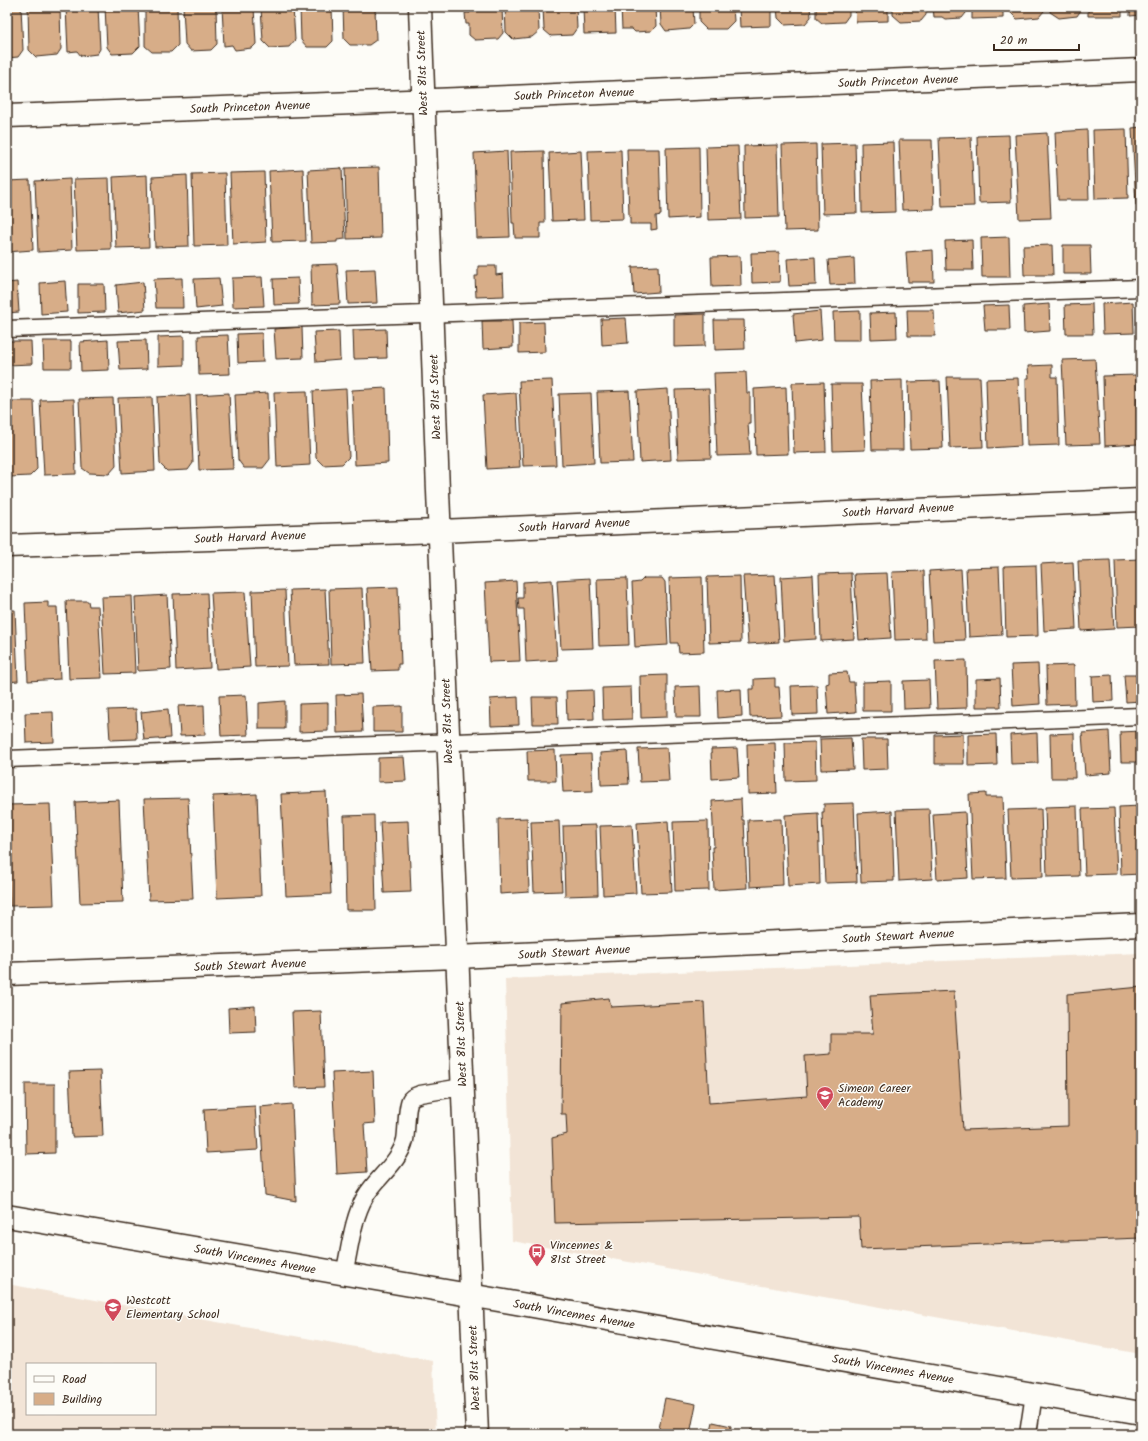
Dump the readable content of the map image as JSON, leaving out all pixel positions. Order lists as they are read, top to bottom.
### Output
{
  "streets": {
    "street": [
      "West 81st Street",
      "South Princeton Avenue",
      "South Harvard Avenue",
      "South Stewart Avenue",
      "South Vincennes Avenue"
    ]
  },
  "crossings": [
    ["West 81st Street", "South Princeton Avenue"],
    ["West 81st Street", "South Harvard Avenue"],
    ["West 81st Street", "South Stewart Avenue"],
    ["West 81st Street", "South Vincennes Avenue"]
  ],
  "places": {
    "school or university": ["Simeon Career Academy", "Westcott Elementary School"],
    "bus stop": ["Vincennes & 81st Street"]
  },
  "legend": ["Road", "Building"],
  "scale_bar": "20 m"
}
